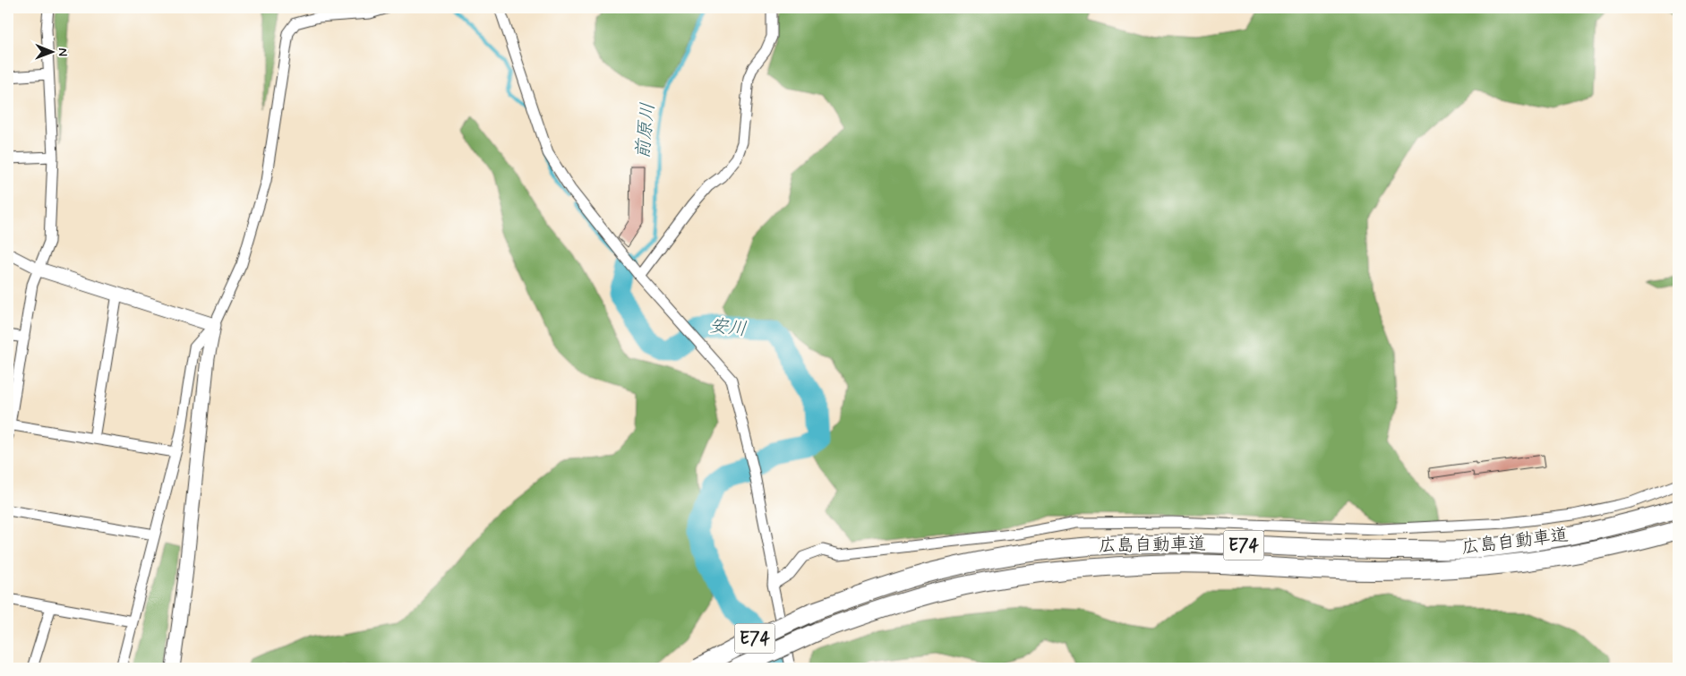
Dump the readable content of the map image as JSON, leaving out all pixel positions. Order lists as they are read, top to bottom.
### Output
{
  "streets": {
    "highway": ["広島自動車道", "E74"]
  },
  "water": ["前原川", "安川"],
  "north": "right"
}
